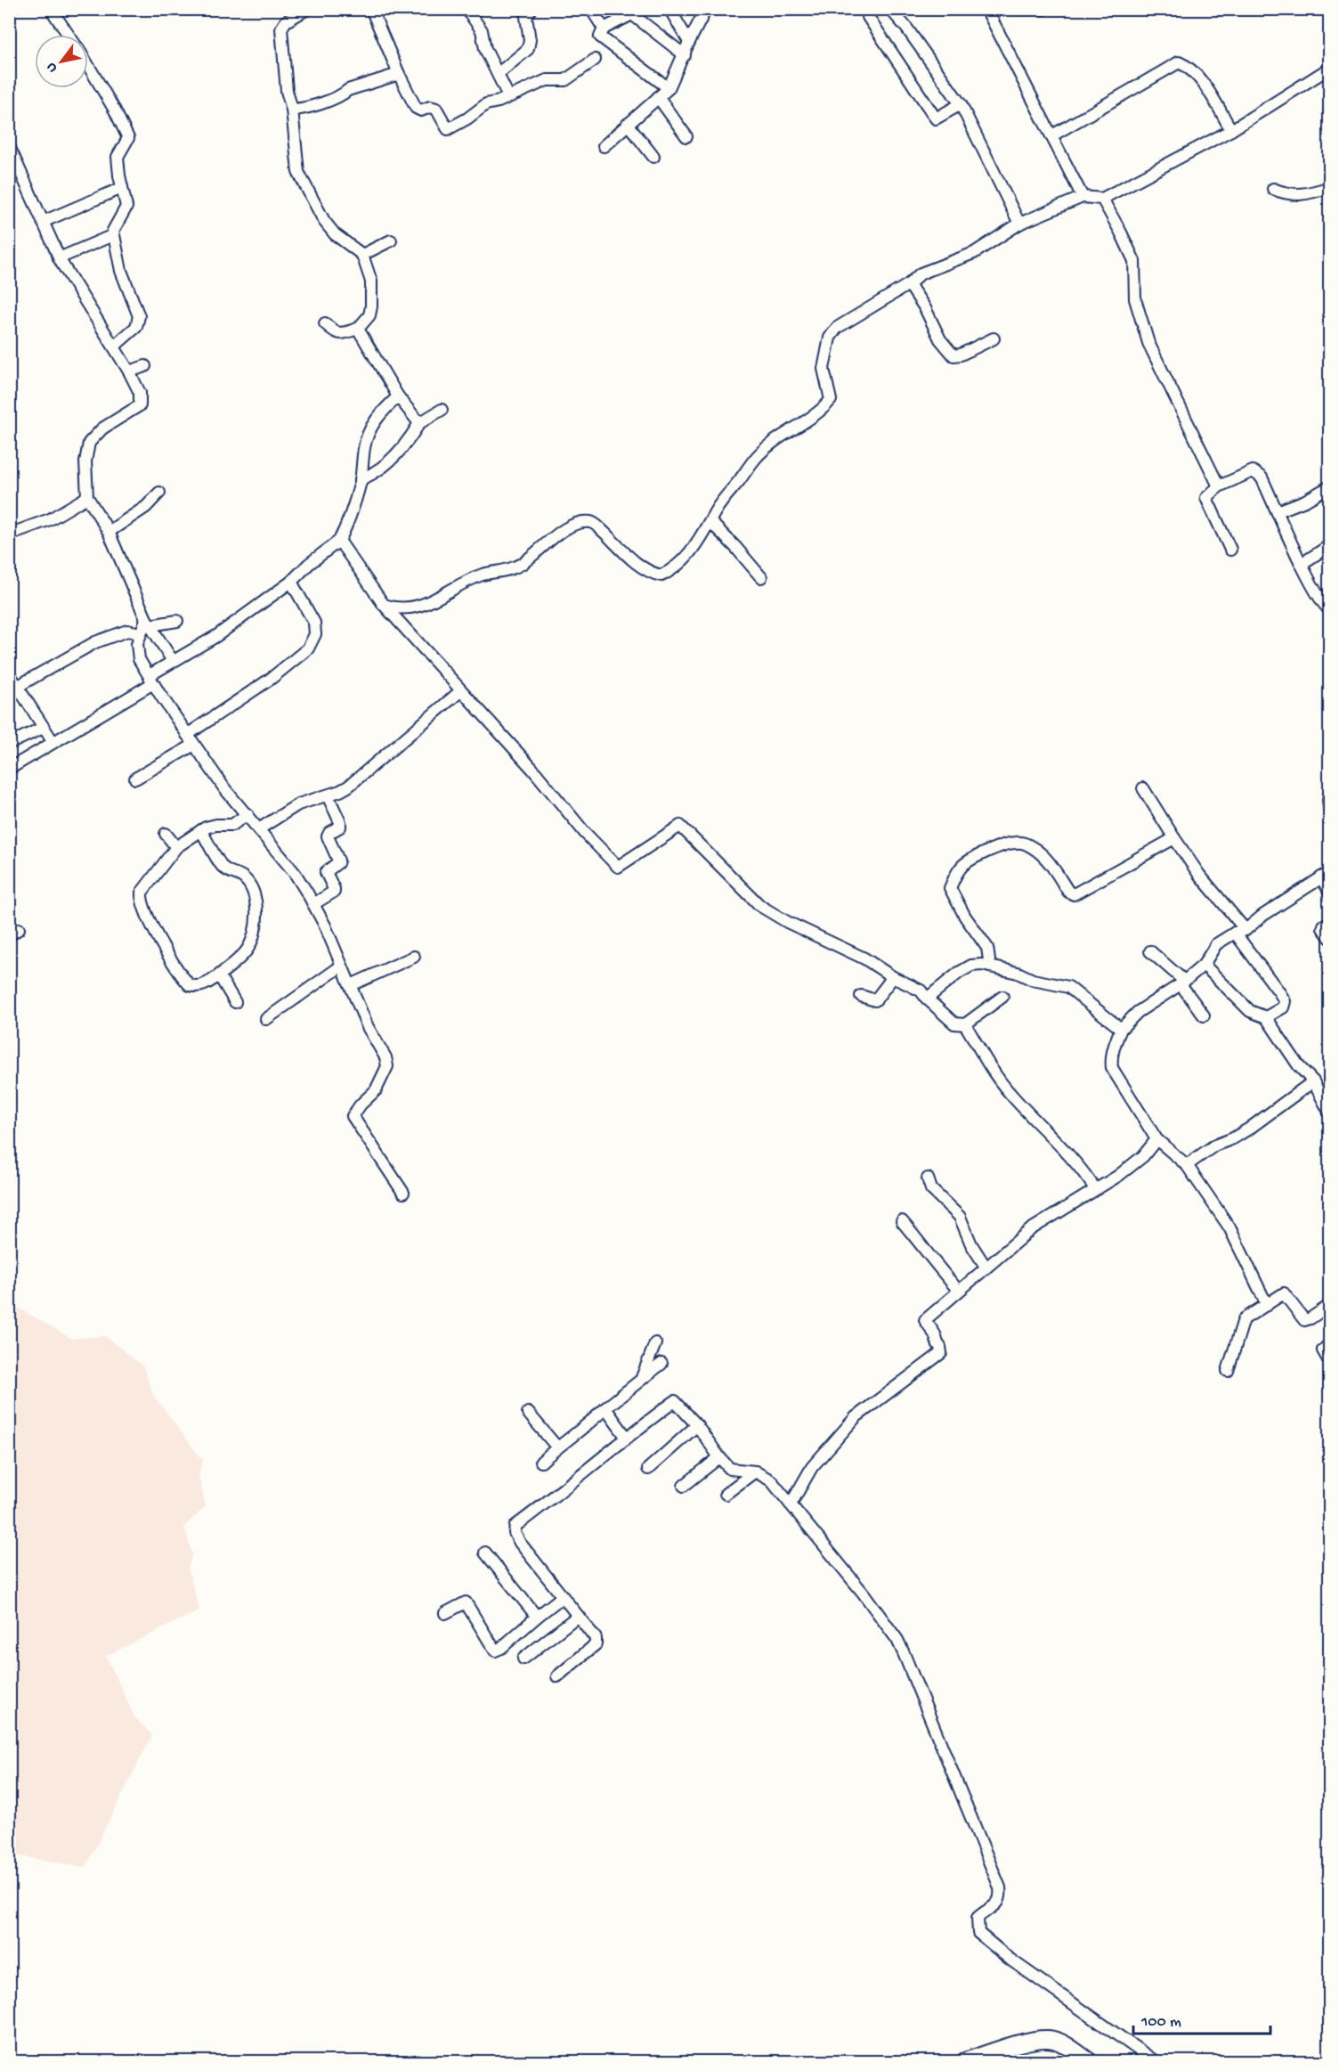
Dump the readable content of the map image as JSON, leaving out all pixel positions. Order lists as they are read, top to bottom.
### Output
{
  "scale_bar": "100 m",
  "north": "bottom left"
}
